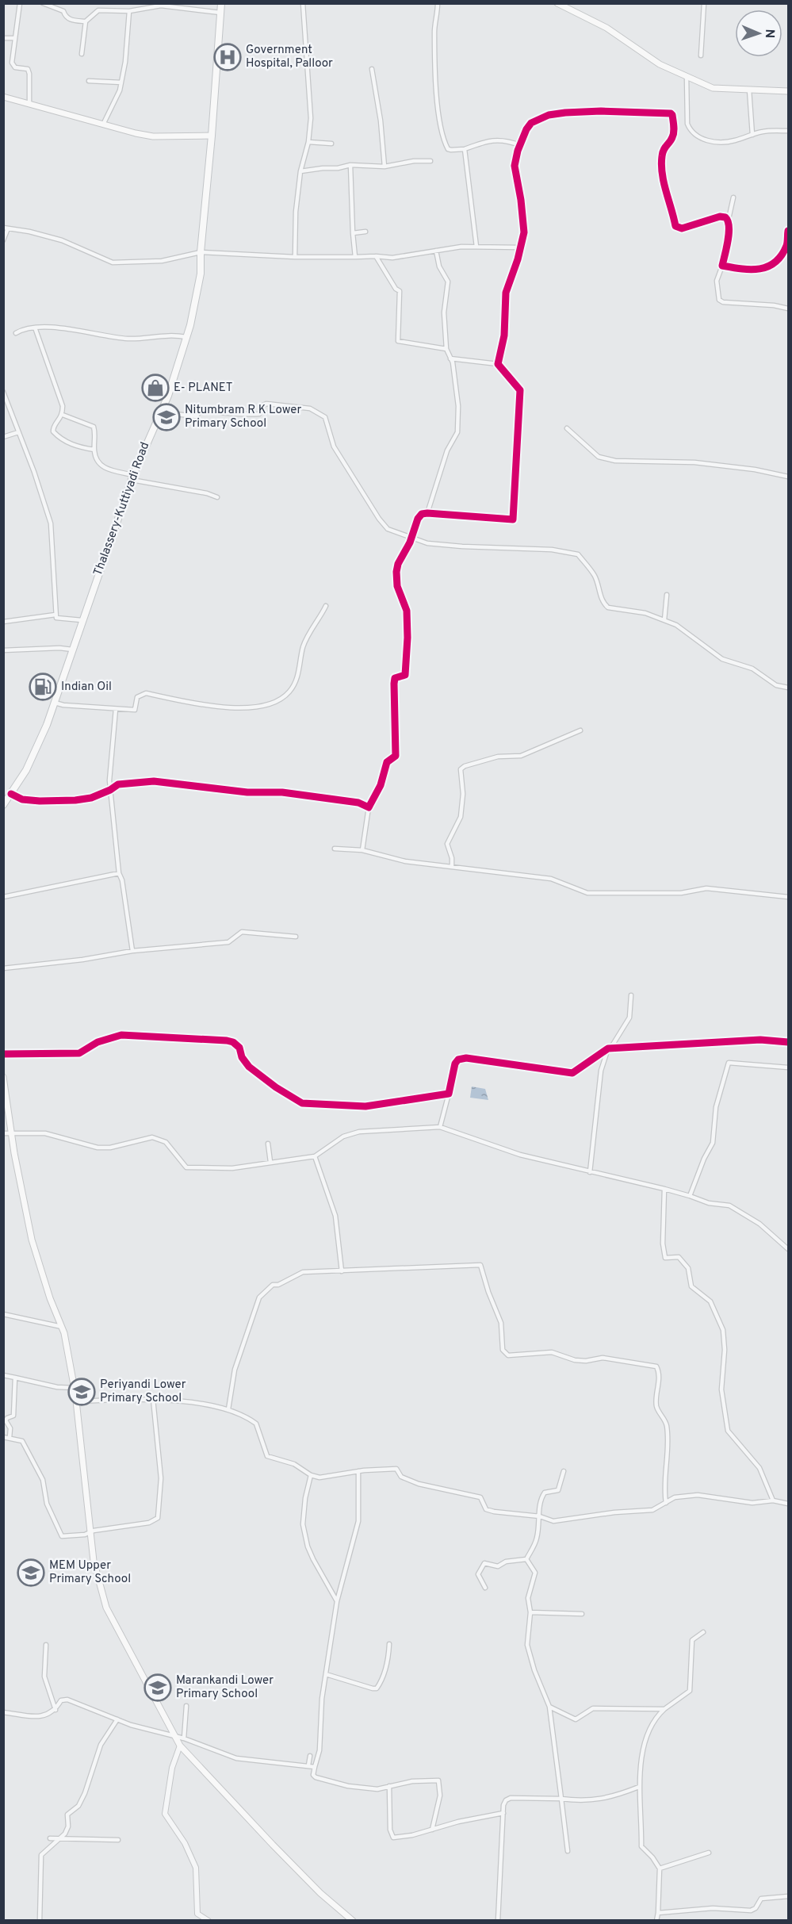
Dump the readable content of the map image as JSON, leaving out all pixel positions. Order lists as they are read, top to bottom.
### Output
{
  "streets": {
    "main road": ["Thalassery-Kuttiyadi Road"]
  },
  "places": {
    "hospital": ["Government Hospital, Palloor"],
    "shop": ["E- PLANET"],
    "school or university": [
      "Nitumbram R K Lower Primary School",
      "Periyandi Lower Primary School",
      "MEM Upper Primary School",
      "Marankandi Lower Primary School"
    ],
    "fuel station": ["Indian Oil"]
  },
  "north": "right"
}
